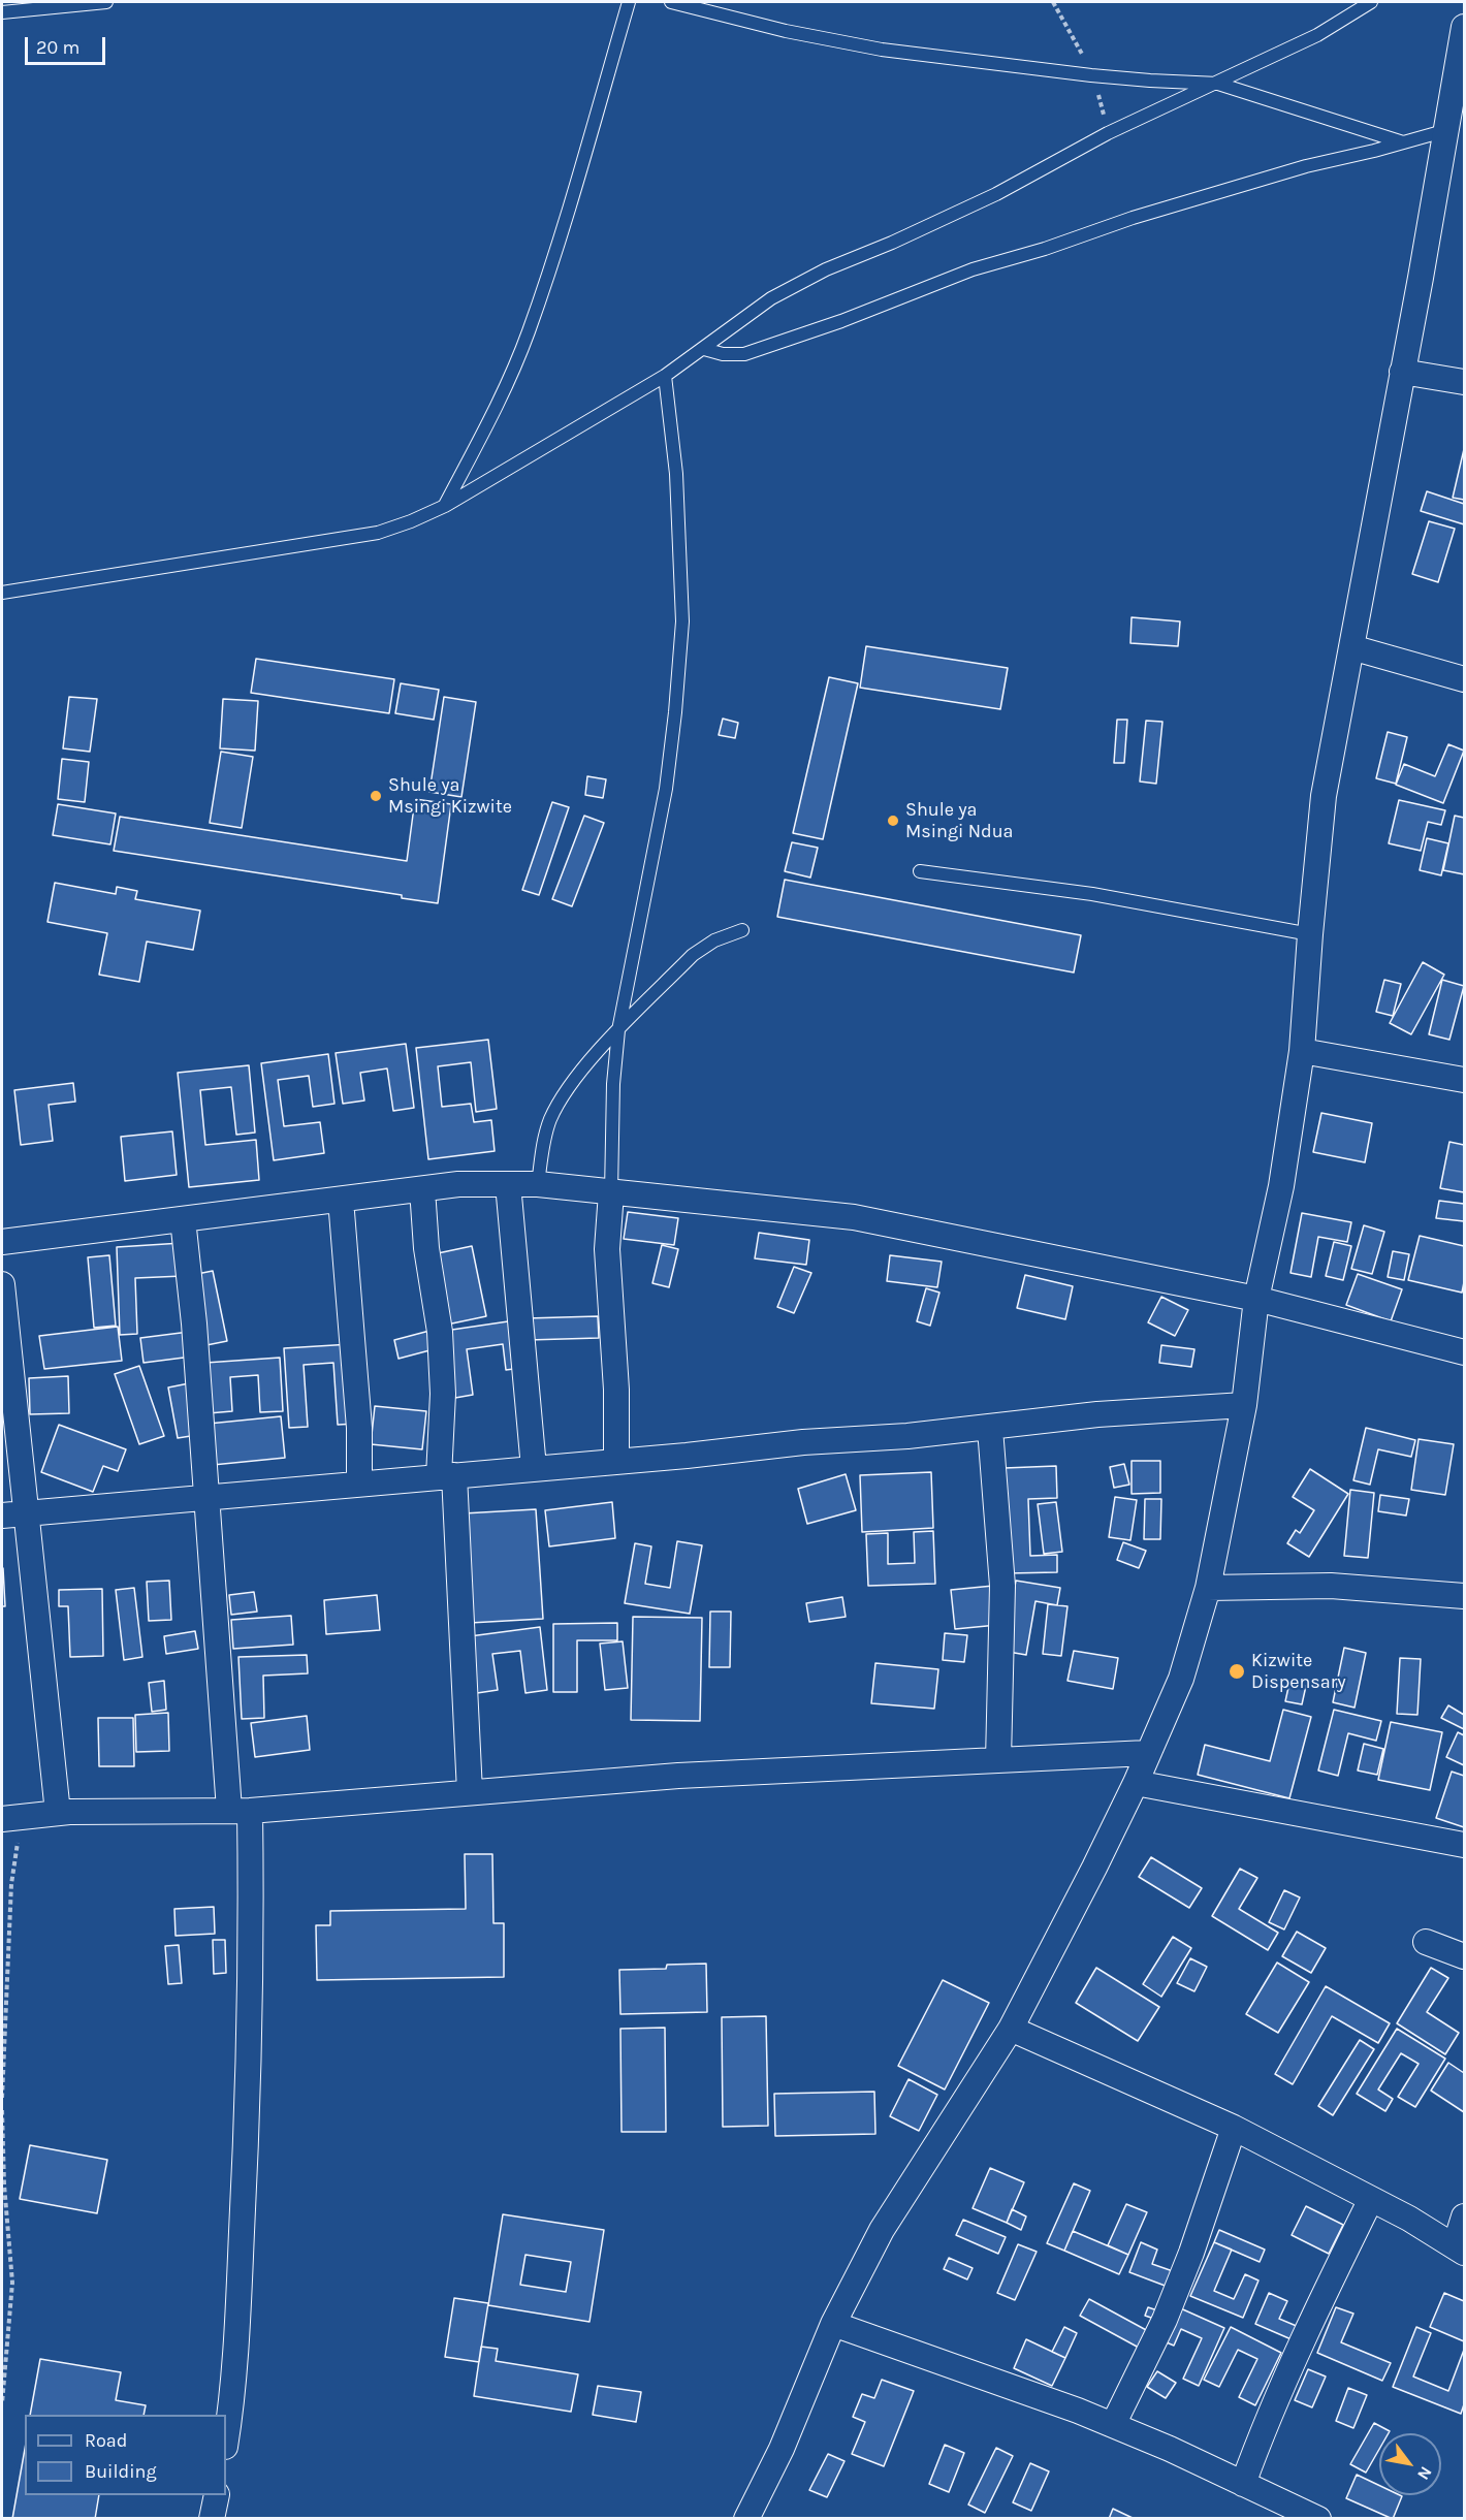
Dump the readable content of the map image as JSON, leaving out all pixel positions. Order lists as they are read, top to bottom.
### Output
{
  "places": ["Shule ya Msingi Kizwite", "Shule ya Msingi Ndua", "Kizwite Dispensary"],
  "legend": ["Road", "Building"],
  "scale_bar": "20 m",
  "north": "bottom right"
}
